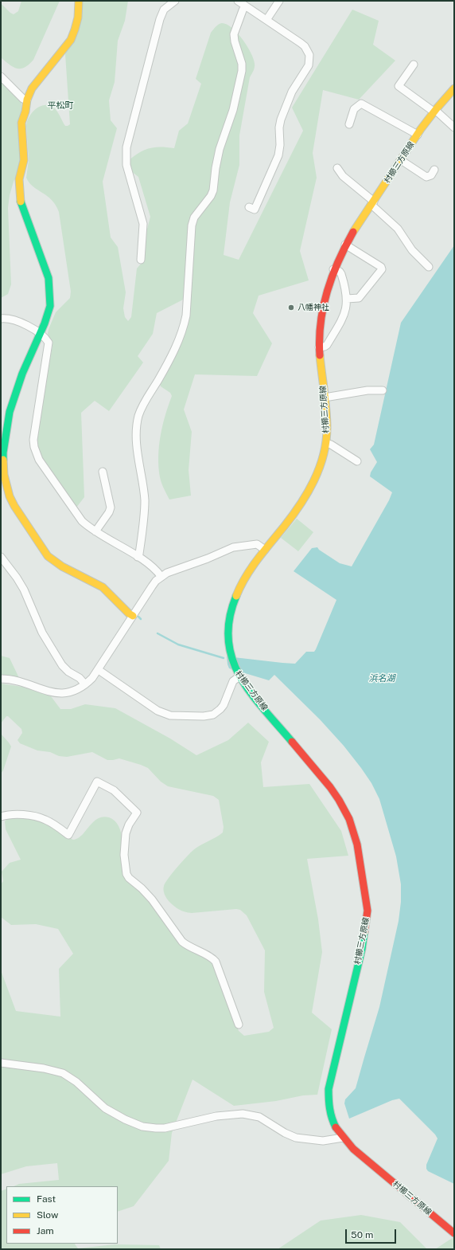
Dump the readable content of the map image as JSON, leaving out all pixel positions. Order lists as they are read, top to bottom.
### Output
{
  "streets": {
    "main road": ["村櫛三方原線"]
  },
  "districts": ["平松町"],
  "water": ["浜名湖"],
  "places": ["八幡神社"],
  "legend": ["Fast", "Slow", "Jam"],
  "scale_bar": "50 m"
}
